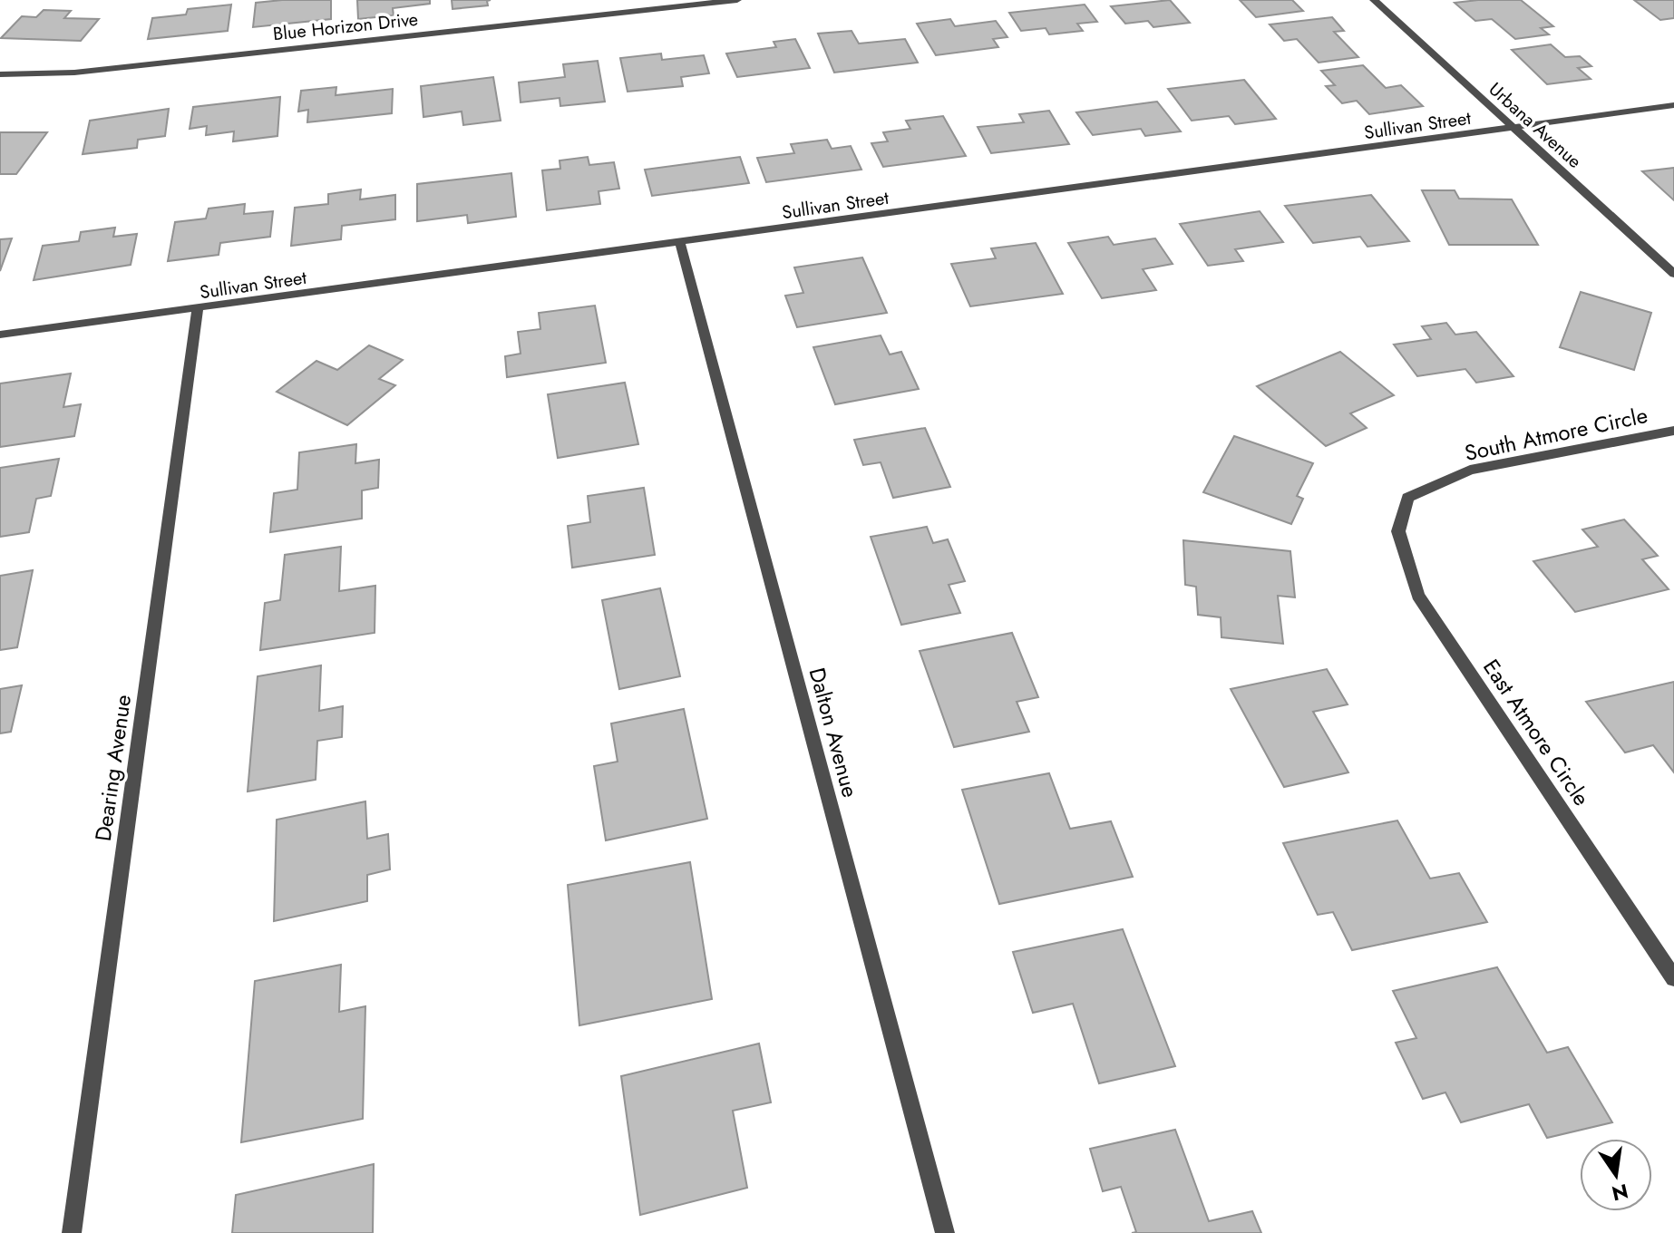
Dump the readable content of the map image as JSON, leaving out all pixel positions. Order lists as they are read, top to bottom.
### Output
{
  "streets": {
    "street": [
      "Blue Horizon Drive",
      "Sullivan Street",
      "Urbana Avenue",
      "South Atmore Circle",
      "Dalton Avenue",
      "East Atmore Circle",
      "Dearing Avenue"
    ]
  },
  "crossings": [
    ["Sullivan Street", "Urbana Avenue"],
    ["Sullivan Street", "Dalton Avenue"],
    ["Sullivan Street", "Dearing Avenue"],
    ["South Atmore Circle", "East Atmore Circle"]
  ],
  "north": "bottom"
}
